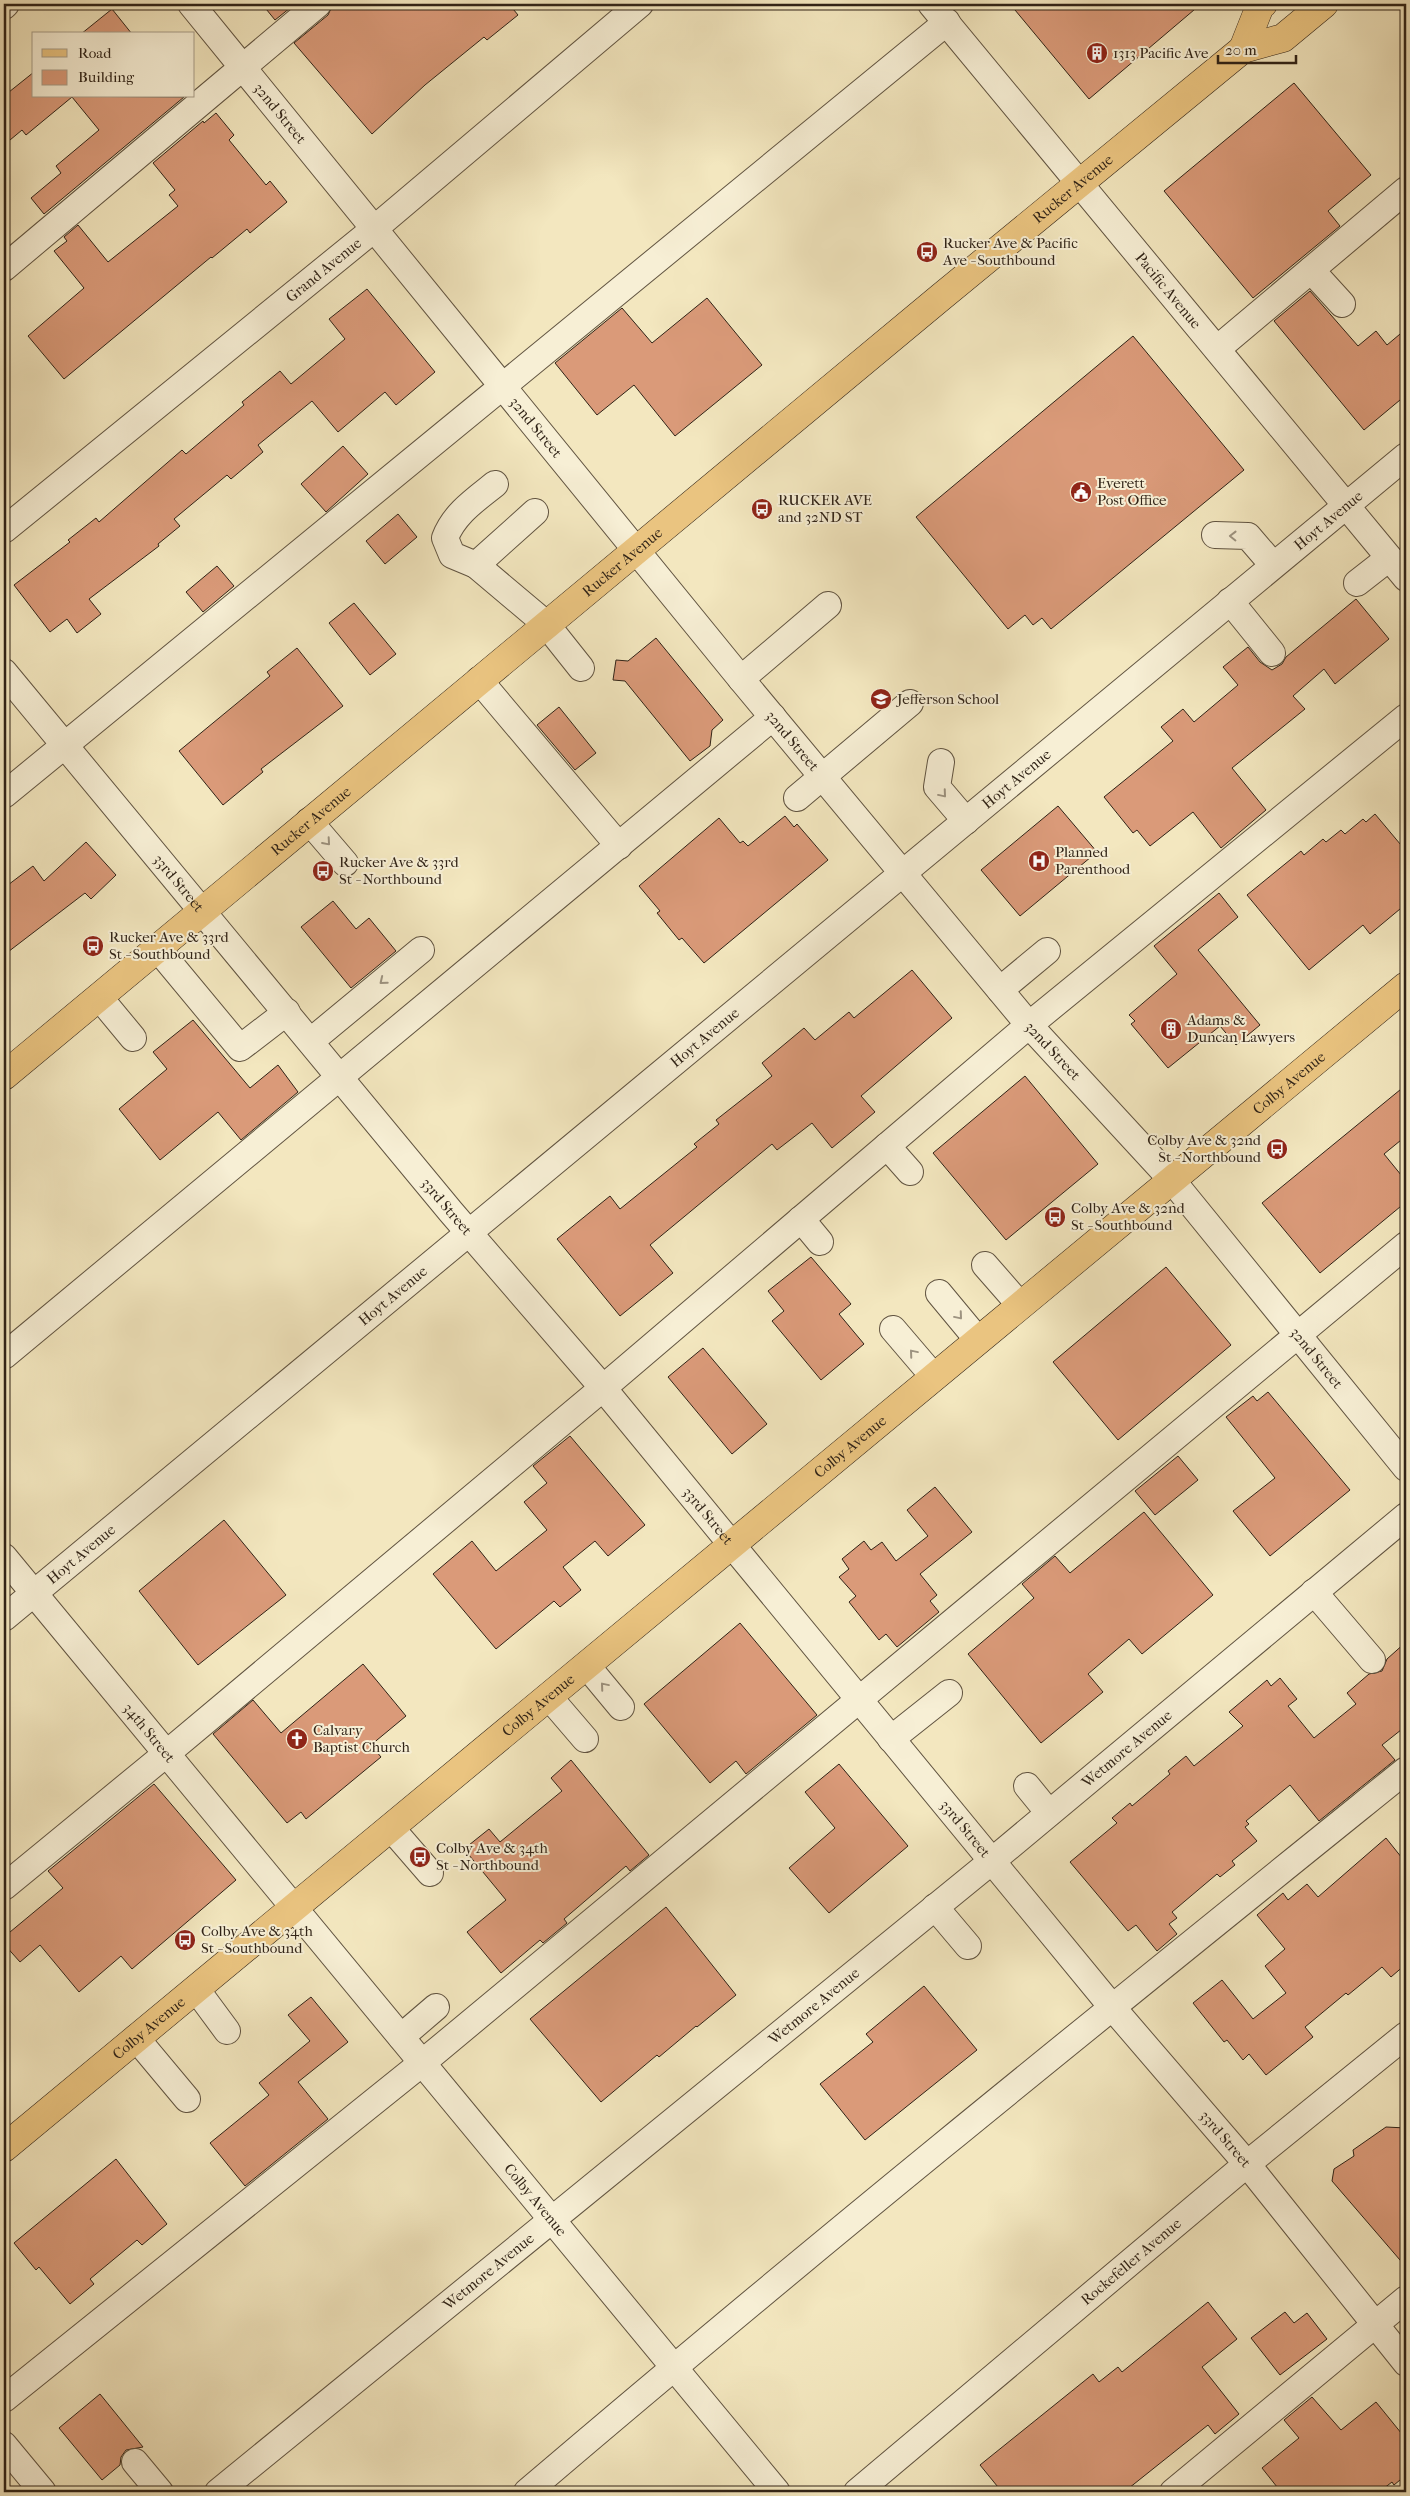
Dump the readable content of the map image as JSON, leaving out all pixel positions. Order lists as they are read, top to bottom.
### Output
{
  "streets": {
    "main road": ["Rucker Avenue", "Colby Avenue"],
    "street": [
      "32nd Street",
      "Grand Avenue",
      "Pacific Avenue",
      "Hoyt Avenue",
      "33rd Street",
      "34th Street",
      "Wetmore Avenue",
      "Rockefeller Avenue"
    ]
  },
  "crossings": [
    ["32nd Street", "Rucker Avenue"],
    ["32nd Street", "Grand Avenue"],
    ["32nd Street", "Hoyt Avenue"],
    ["32nd Street", "Colby Avenue"],
    ["Rucker Avenue", "Pacific Avenue"],
    ["Rucker Avenue", "33rd Street"],
    ["Pacific Avenue", "Hoyt Avenue"],
    ["Hoyt Avenue", "33rd Street"],
    ["Hoyt Avenue", "34th Street"],
    ["33rd Street", "Colby Avenue"],
    ["33rd Street", "Wetmore Avenue"],
    ["33rd Street", "Rockefeller Avenue"],
    ["Colby Avenue", "34th Street"],
    ["Colby Avenue", "Wetmore Avenue"]
  ],
  "places": {
    "building": ["1313 Pacific Ave", "Adams & Duncan Lawyers"],
    "bus stop": [
      "Rucker Ave & Pacific Ave - Southbound",
      "RUCKER AVE and 32ND ST",
      "Rucker Ave & 33rd St - Northbound",
      "Rucker Ave & 33rd St - Southbound",
      "Colby Ave & 32nd St - Northbound",
      "Colby Ave & 32nd St - Southbound",
      "Colby Ave & 34th St - Northbound",
      "Colby Ave & 34th St - Southbound"
    ],
    "public building": ["Everett Post Office"],
    "school or university": ["Jefferson School"],
    "hospital": ["Planned Parenthood"],
    "church": ["Calvary Baptist Church"]
  },
  "legend": ["Road", "Building"],
  "scale_bar": "20 m"
}
